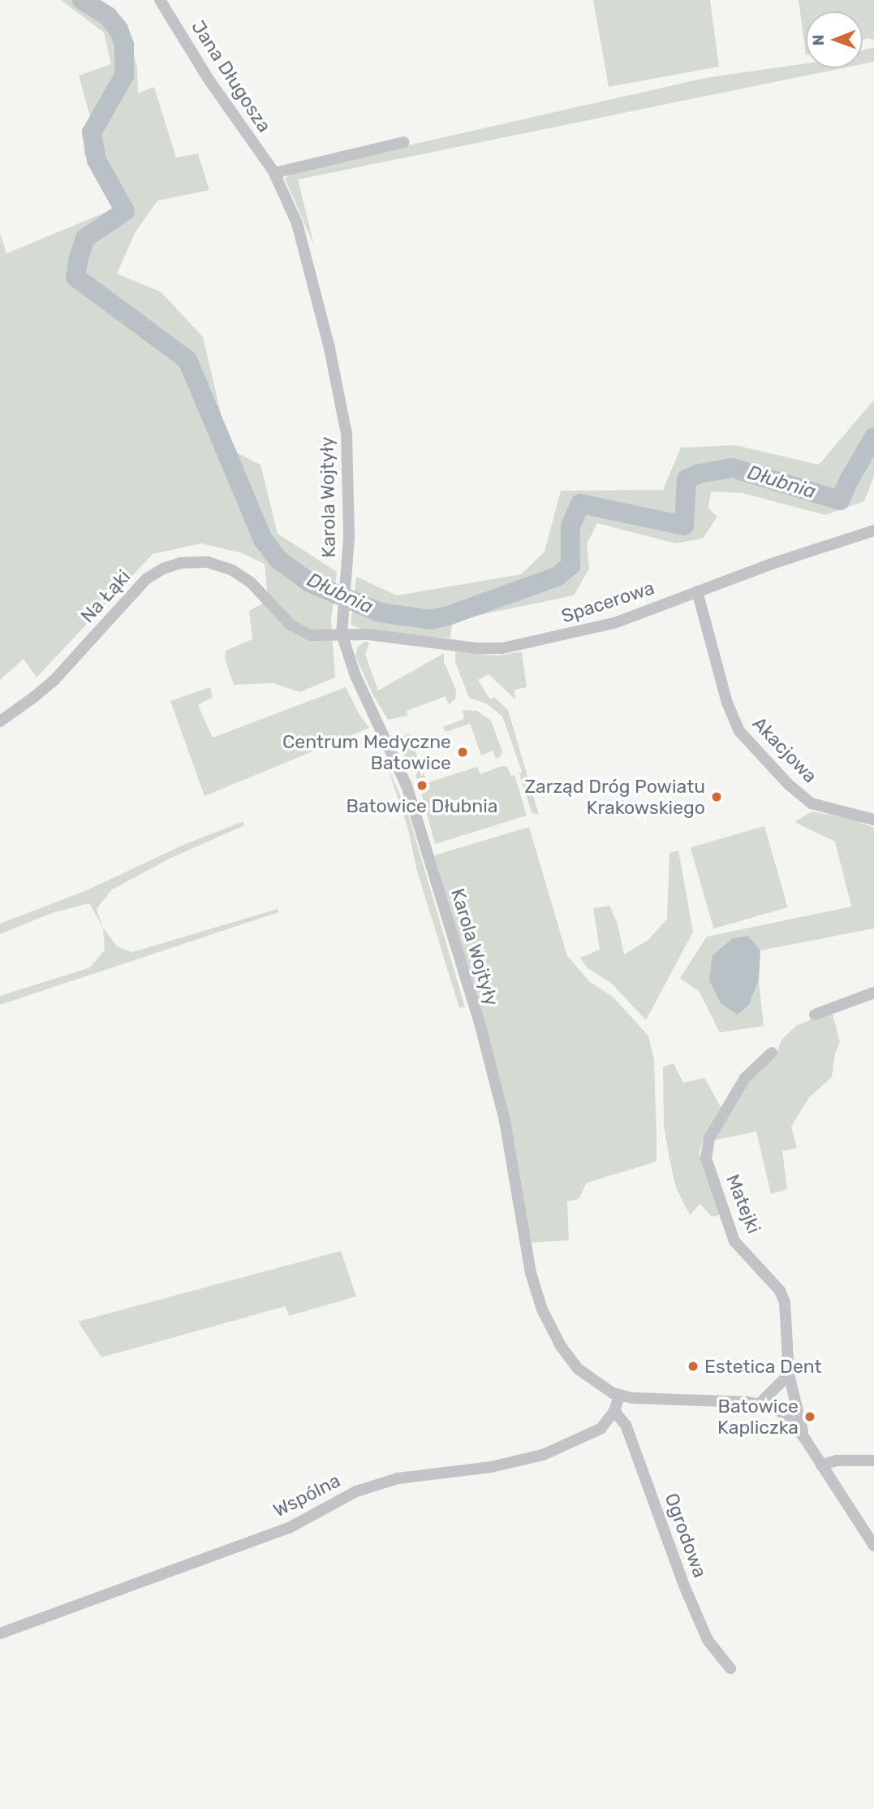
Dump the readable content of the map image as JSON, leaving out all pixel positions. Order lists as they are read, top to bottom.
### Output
{
  "streets": {
    "street": [
      "Jana Długosza",
      "Karola Wojtyły",
      "Na Łąki",
      "Spacerowa",
      "Akacjowa",
      "Matejki",
      "Wspólna",
      "Ogrodowa"
    ]
  },
  "crossings": [
    ["Jana Długosza", "Karola Wojtyły"],
    ["Karola Wojtyły", "Na Łąki"],
    ["Karola Wojtyły", "Spacerowa"],
    ["Karola Wojtyły", "Matejki"],
    ["Karola Wojtyły", "Wspólna"],
    ["Na Łąki", "Spacerowa"],
    ["Spacerowa", "Akacjowa"],
    ["Wspólna", "Ogrodowa"]
  ],
  "water": ["Dłubnia"],
  "places": [
    "Centrum Medyczne Batowice",
    "Batowice Dłubnia",
    "Zarząd Dróg Powiatu Krakowskiego",
    "Estetica Dent",
    "Batowice Kapliczka"
  ],
  "north": "left"
}
